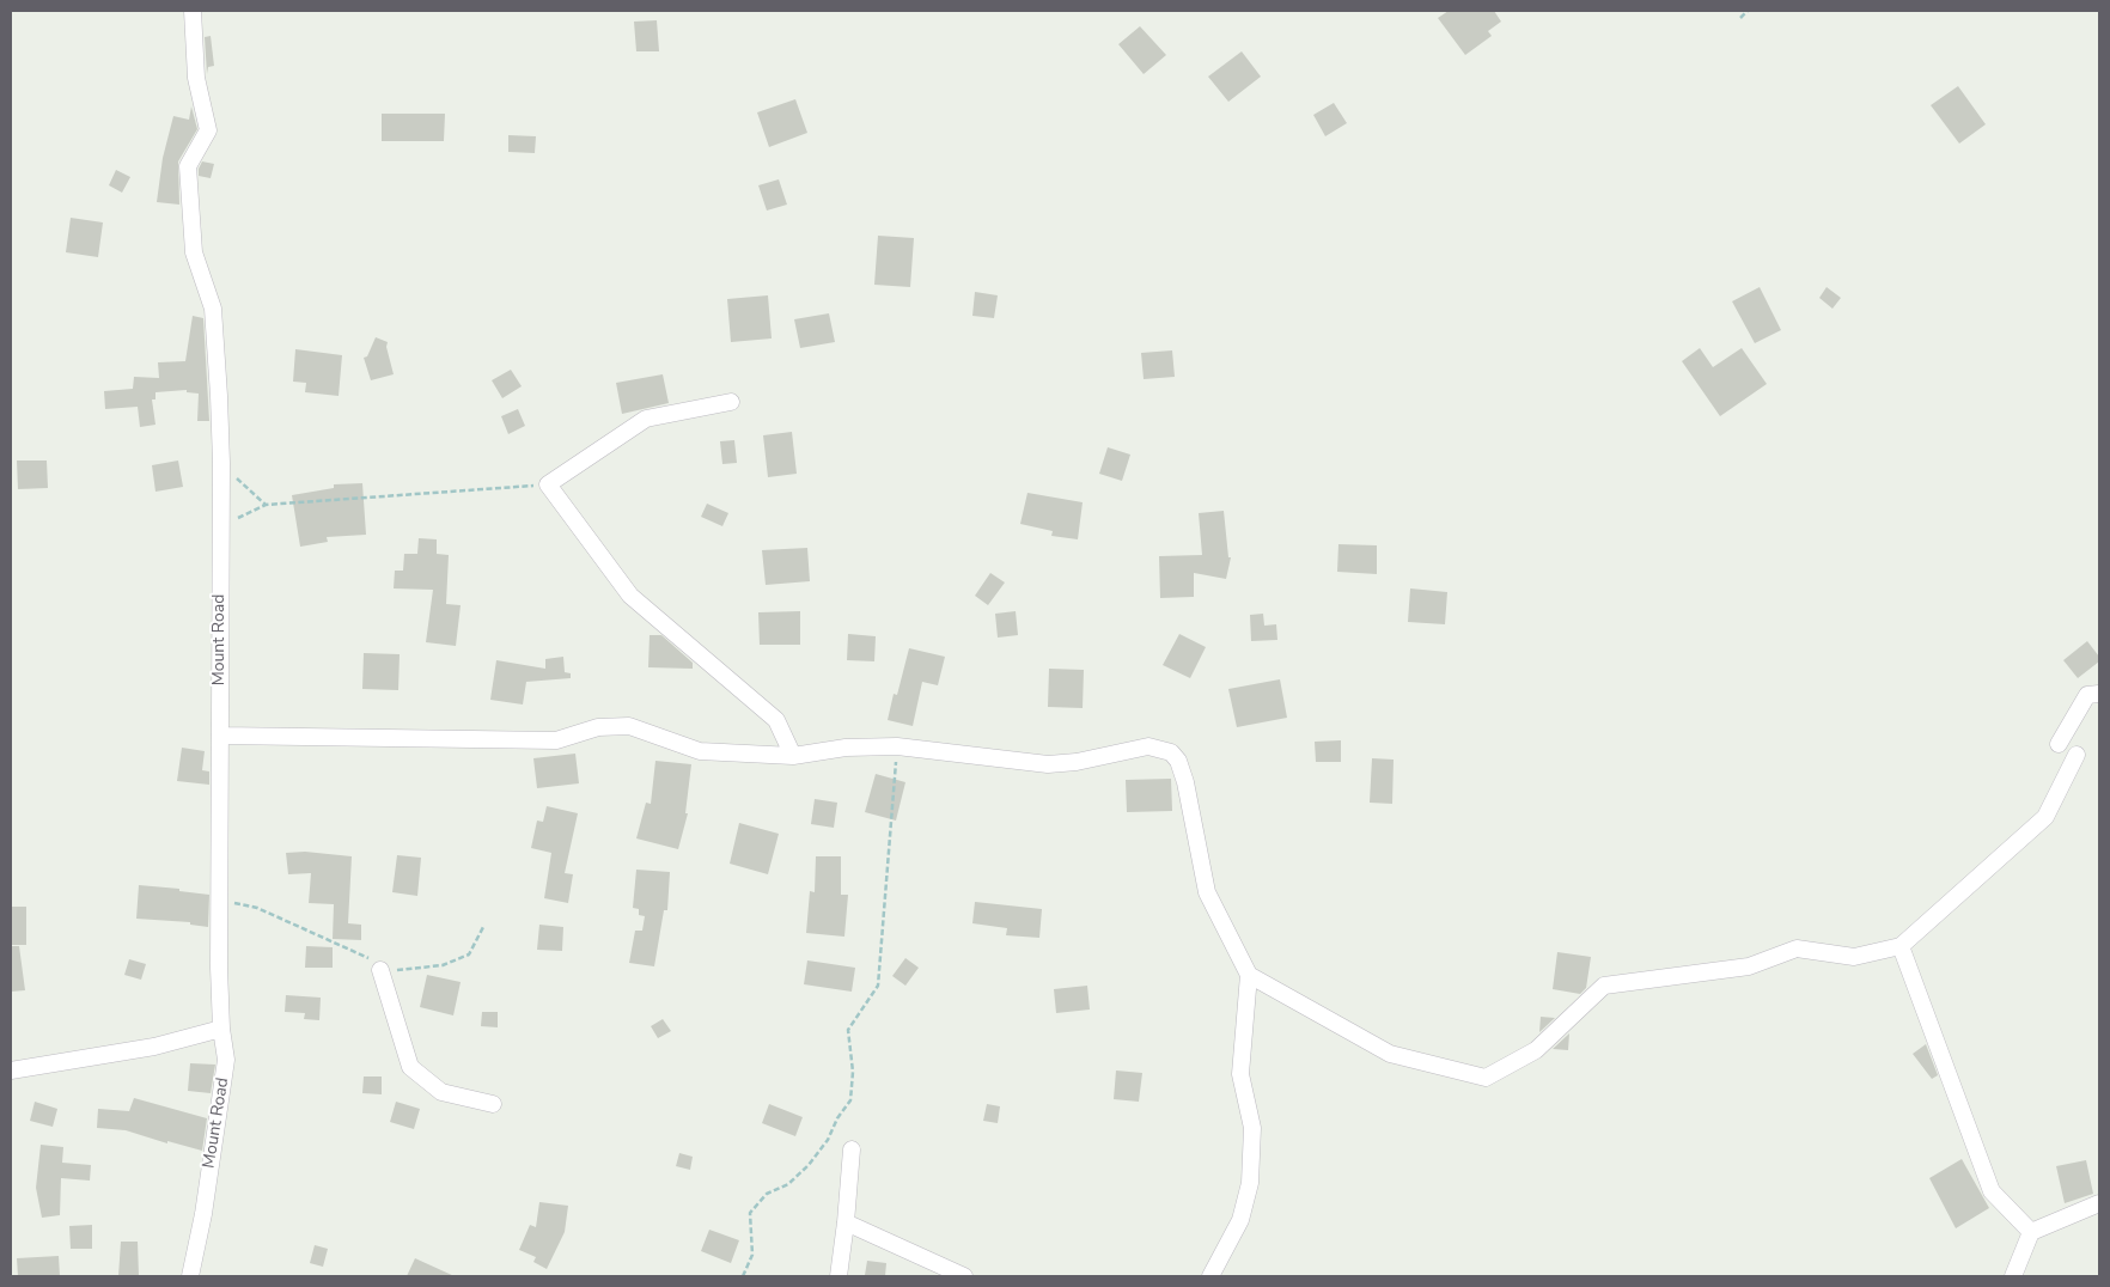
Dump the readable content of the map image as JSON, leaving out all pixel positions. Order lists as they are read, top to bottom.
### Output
{
  "streets": {
    "street": ["Mount Road"]
  }
}
